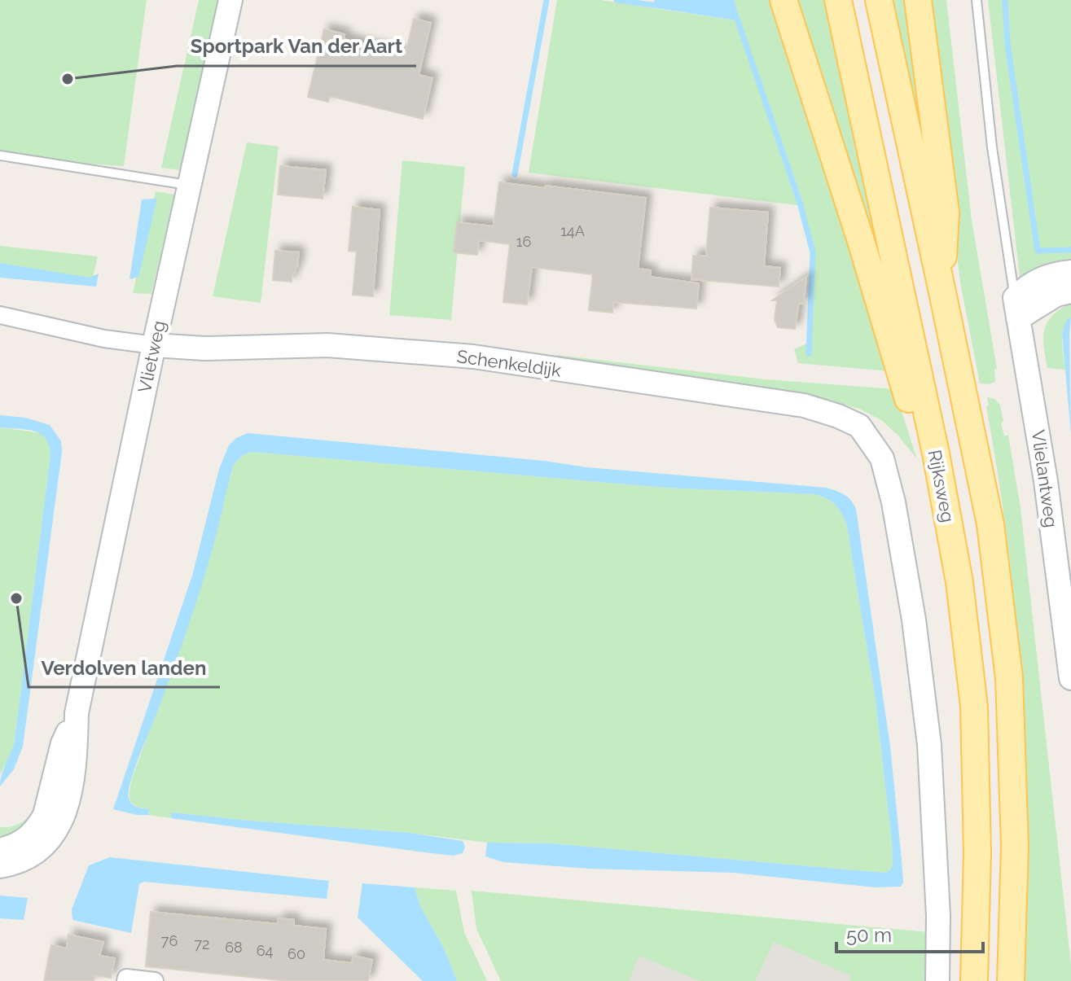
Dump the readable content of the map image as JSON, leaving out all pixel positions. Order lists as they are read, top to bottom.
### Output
{
  "streets": {
    "main road": [
      "Vlietweg",
      "Schenkeldijk",
      "Vlielantweg",
      "Rijksweg"
    ]
  },
  "crossings": [
    ["Vlietweg", "Schenkeldijk"]
  ],
  "places": ["Sportpark Van der Aart", "Verdolven landen"],
  "house_numbers": [
    "14A",
    "16",
    "76",
    "72",
    "68",
    "64",
    "60"
  ],
  "scale_bar": "50 m"
}
